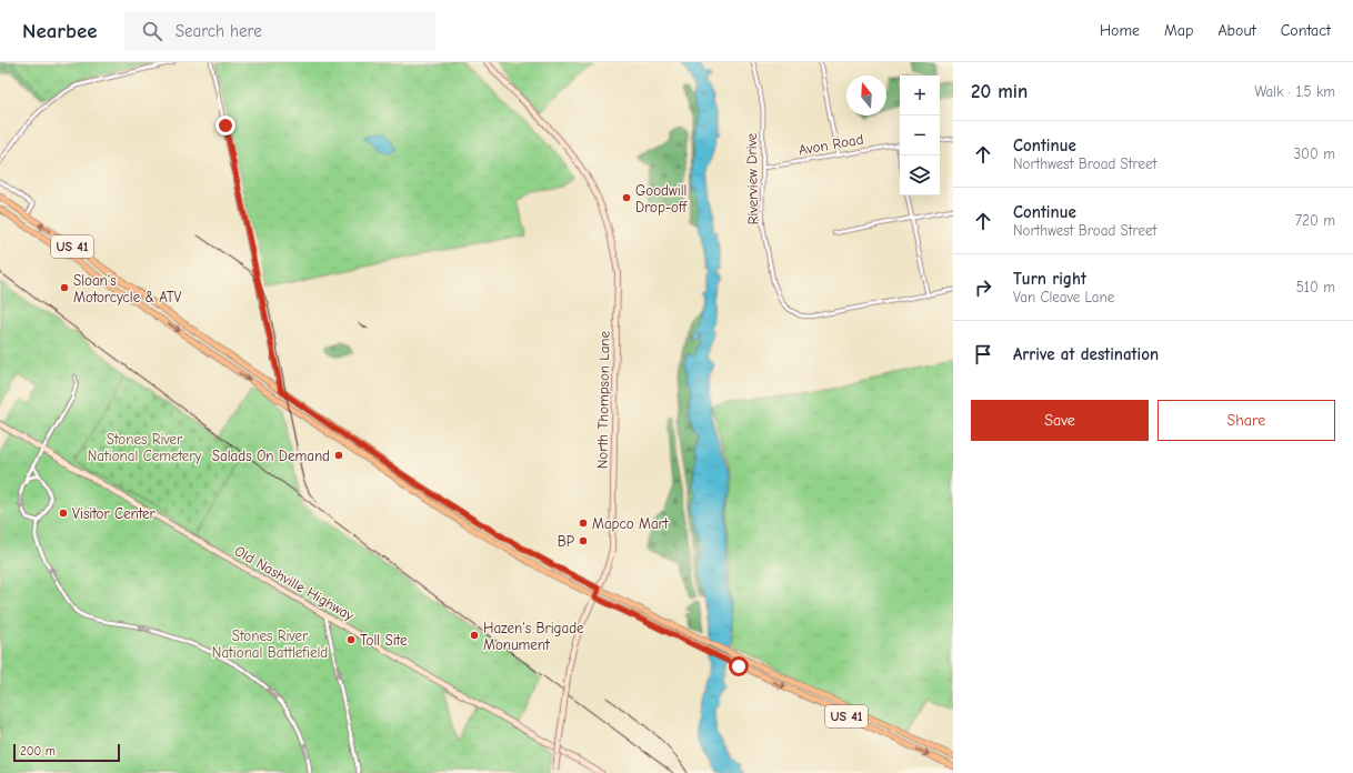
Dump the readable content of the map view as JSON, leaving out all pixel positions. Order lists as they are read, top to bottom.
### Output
{
  "streets": {
    "main road": ["US 41", "North Thompson Lane", "Old Nashville Highway"],
    "street": ["Avon Road", "Riverview Drive"]
  },
  "crossings": [
    ["Avon Road", "Riverview Drive"],
    ["US 41", "North Thompson Lane"]
  ],
  "parks": ["Stones River National Cemetery", "Stones River National Battlefield"],
  "places": [
    "Goodwill Drop-off",
    "Sloan's Motorcycle & ATV",
    "Salads On Demand",
    "Visitor Center",
    "Mapco Mart",
    "BP",
    "Hazen's Brigade Monument",
    "Toll Site"
  ],
  "scale_bar": "200 m",
  "north": "top",
  "page": {
    "header": "Nearbee",
    "search": "Search here",
    "nav": [
      "Home",
      "Map",
      "About",
      "Contact"
    ],
    "heading": ["20 min", "Walk · 1.5 km"],
    "map_buttons": ["+", "−"],
    "list": [
      ["Continue", "Northwest Broad Street", "300 m"],
      ["Continue", "Northwest Broad Street", "720 m"],
      ["Turn right", "Van Cleave Lane", "510 m"],
      "Arrive at destination"
    ],
    "buttons": ["Save", "Share"],
    "scale": "200 m"
  }
}
